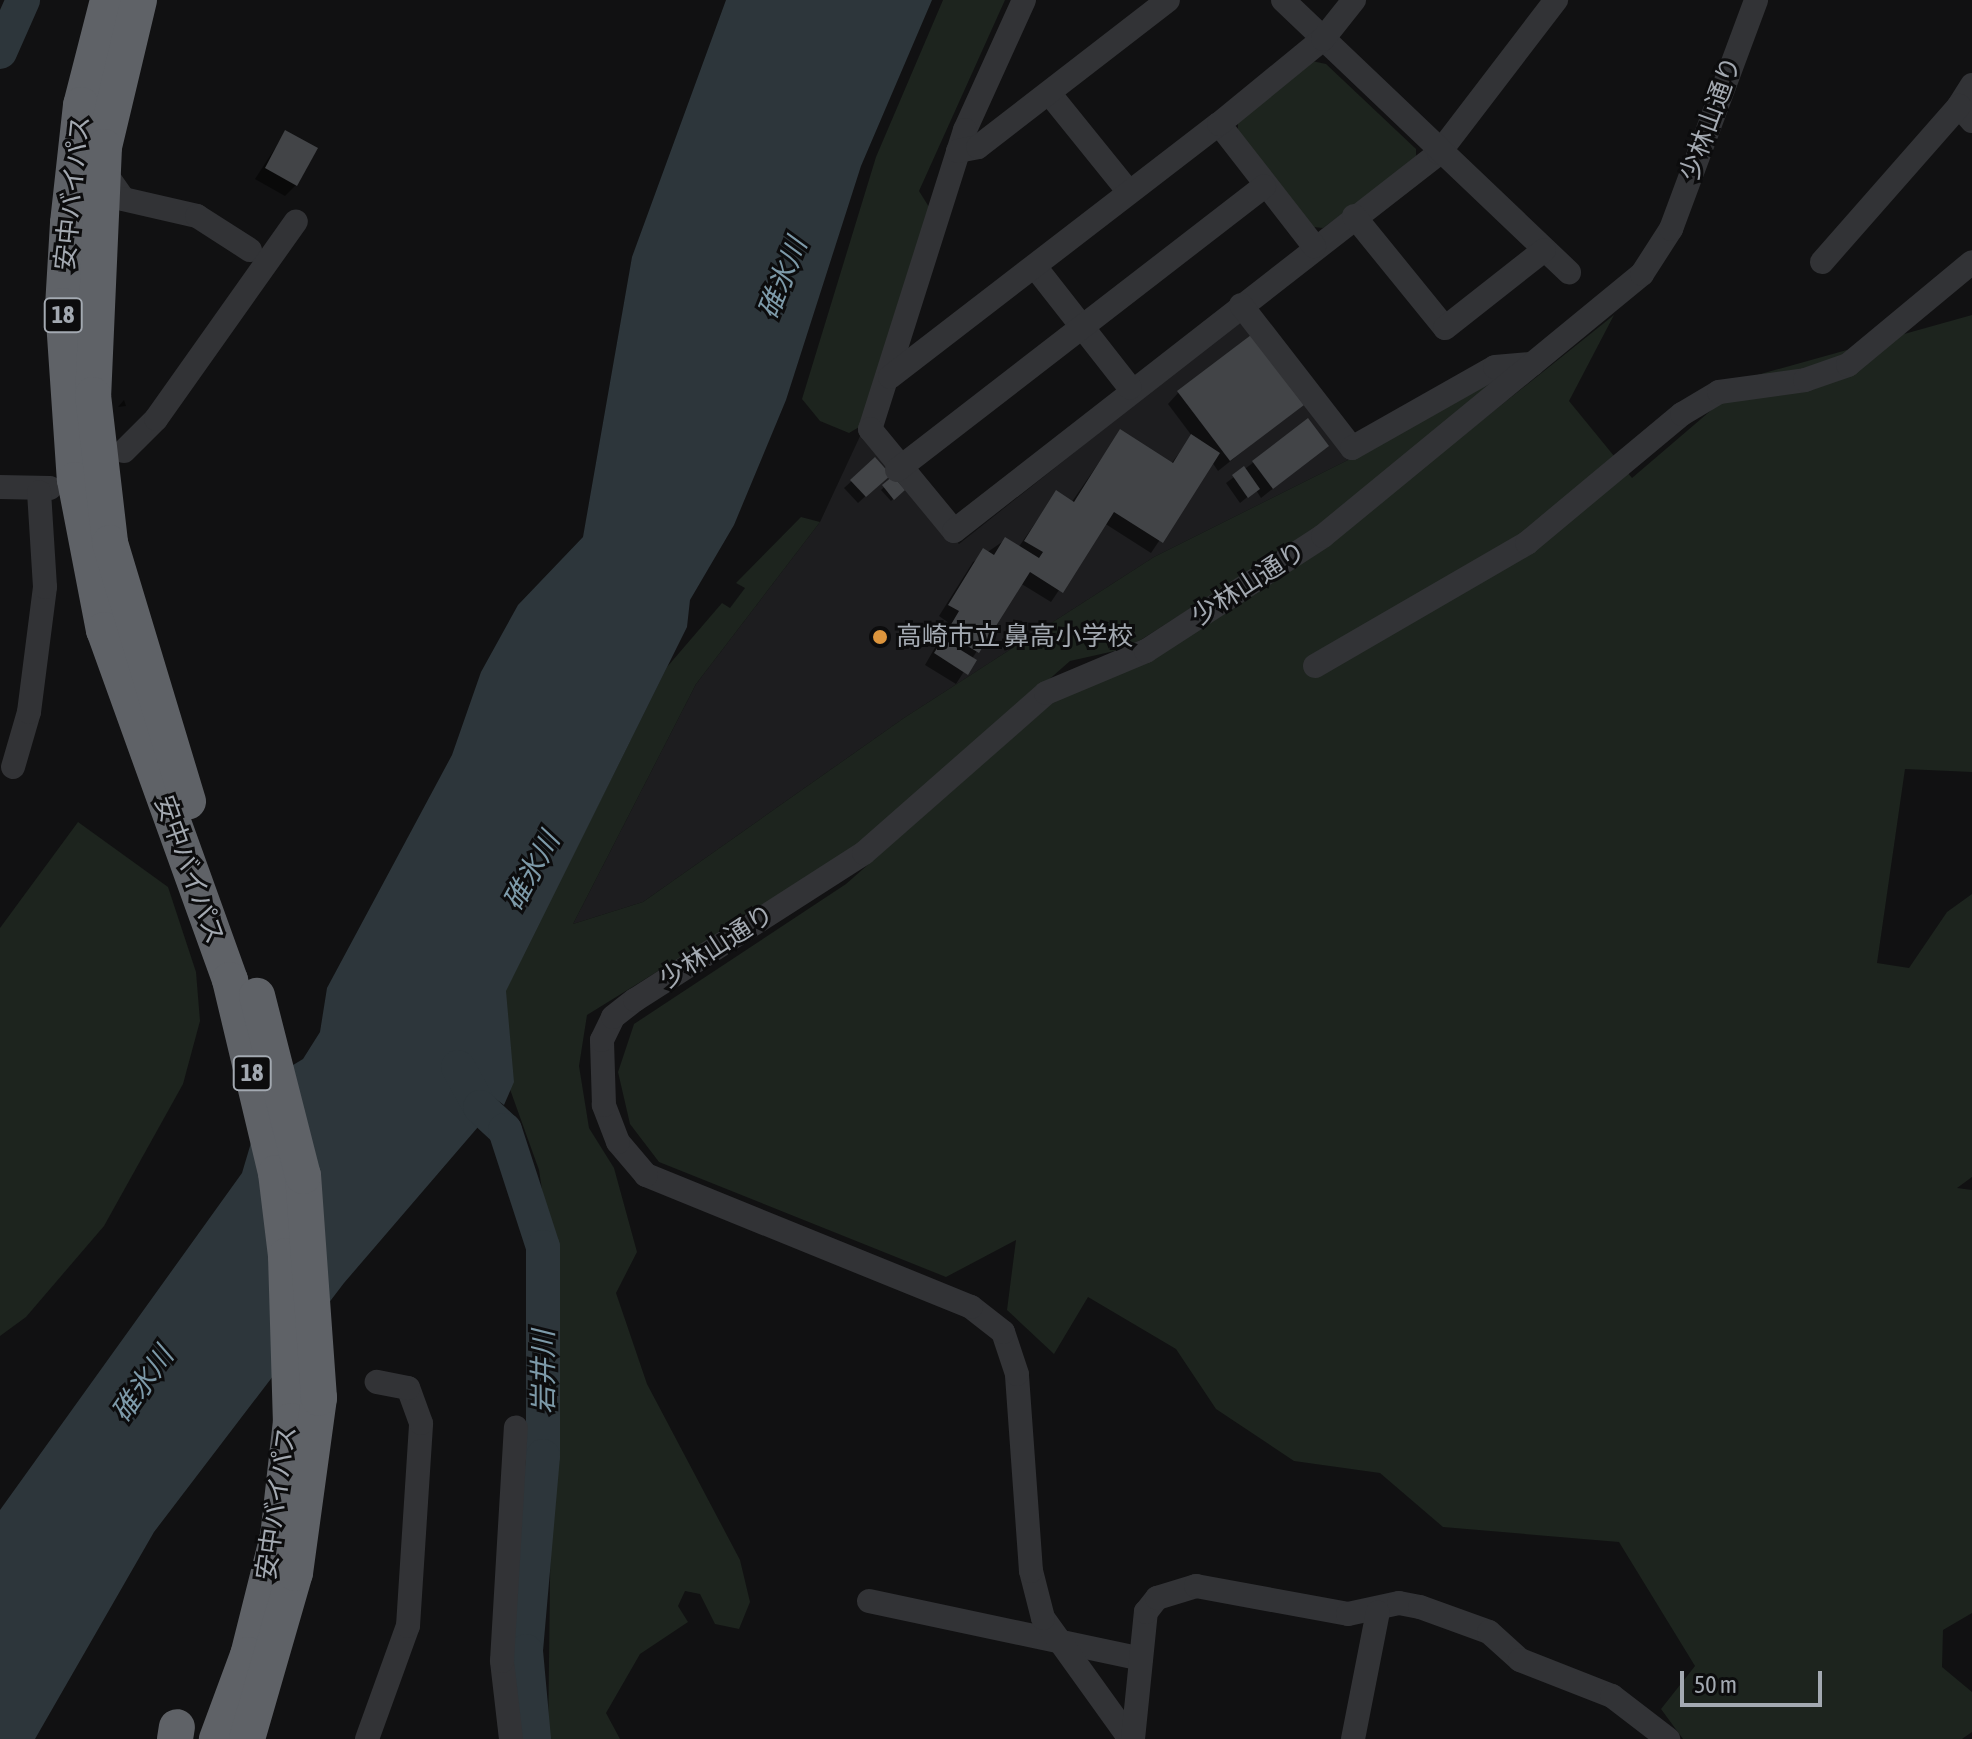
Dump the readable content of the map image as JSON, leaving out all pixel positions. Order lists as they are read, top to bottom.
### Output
{
  "streets": {
    "highway": ["安中バイパス", "18"],
    "street": ["少林山通り"]
  },
  "water": ["碓氷川", "岩井川"],
  "places": ["高崎市立 鼻高小学校"],
  "scale_bar": "50 m"
}
